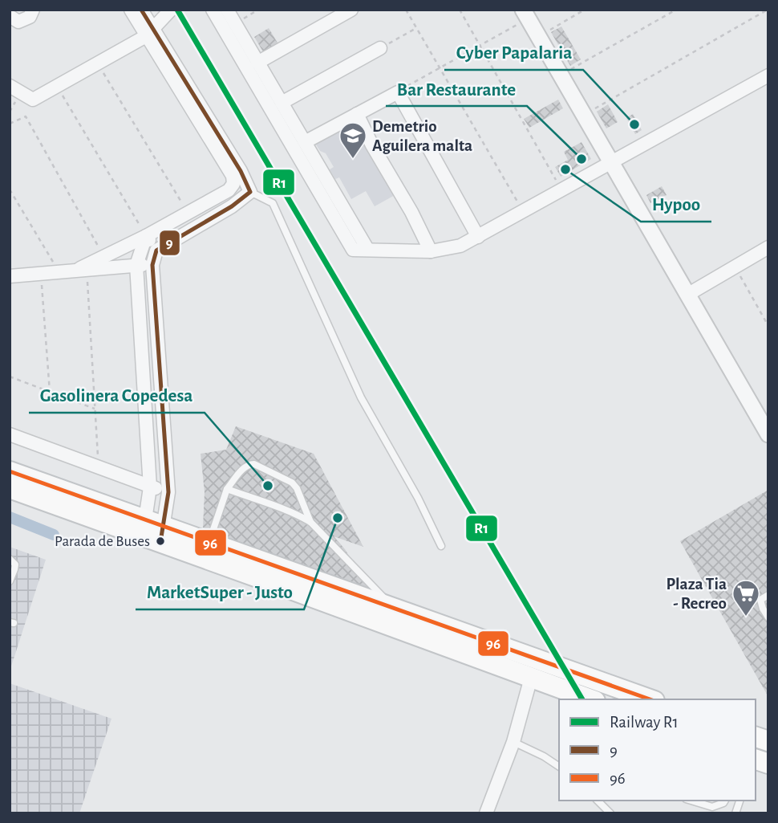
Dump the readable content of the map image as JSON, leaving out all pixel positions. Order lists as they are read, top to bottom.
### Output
{
  "places": {
    "other": [
      "Cyber Papalaria",
      "Bar Restaurante",
      "Hypoo",
      "Gasolinera Copedesa",
      "MarketSuper - Justo",
      "Parada de Buses"
    ],
    "school or university": ["Demetrio Aguilera malta"],
    "supermarket": ["Plaza Tia - Recreo"]
  },
  "lines": ["rail line R1", "transit line 9", "transit line 96"],
  "legend": ["Railway R1", "9", "96"]
}
